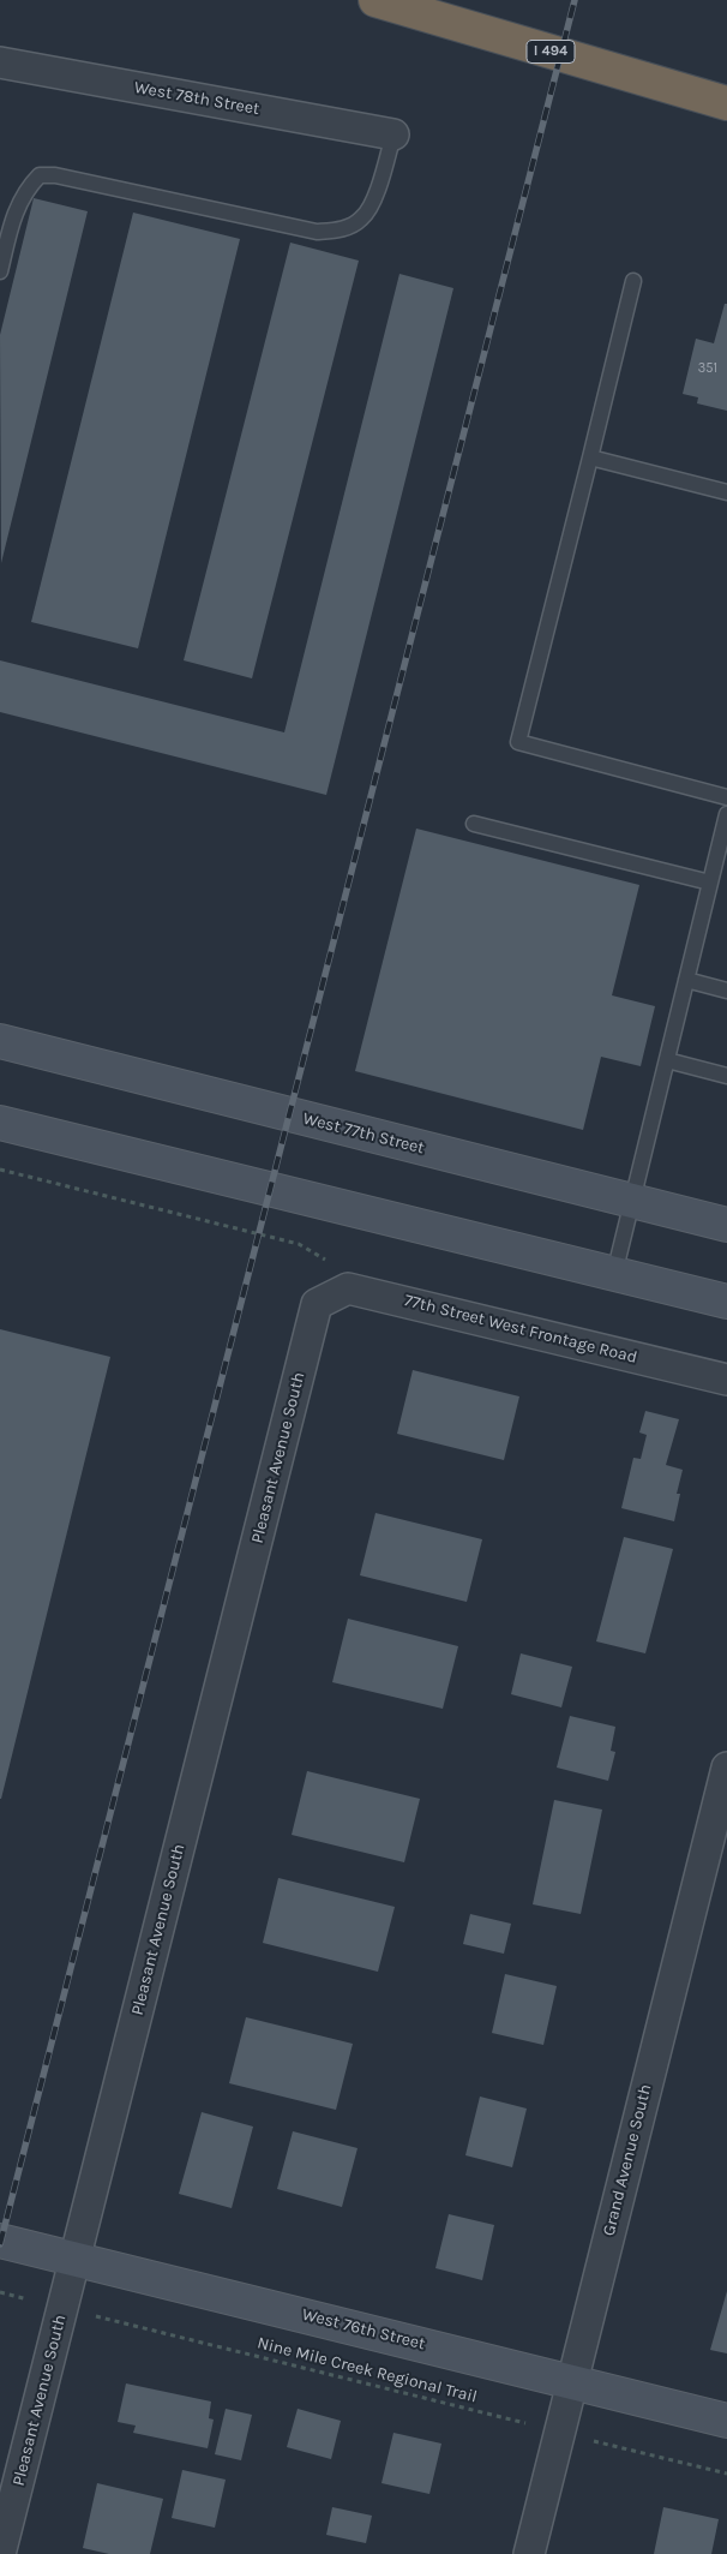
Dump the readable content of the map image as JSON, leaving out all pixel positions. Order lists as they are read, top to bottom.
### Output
{
  "streets": {
    "highway": ["I 494"],
    "street": [
      "West 78th Street",
      "West 77th Street",
      "77th Street West Frontage Road",
      "Pleasant Avenue South",
      "Grand Avenue South",
      "West 76th Street"
    ],
    "path": ["Nine Mile Creek Regional Trail"]
  },
  "crossings": [
    ["77th Street West Frontage Road", "Pleasant Avenue South"],
    ["Pleasant Avenue South", "West 76th Street"],
    ["Pleasant Avenue South", "Nine Mile Creek Regional Trail"],
    ["Grand Avenue South", "West 76th Street"],
    ["Grand Avenue South", "Nine Mile Creek Regional Trail"]
  ],
  "house_numbers": ["351"]
}
